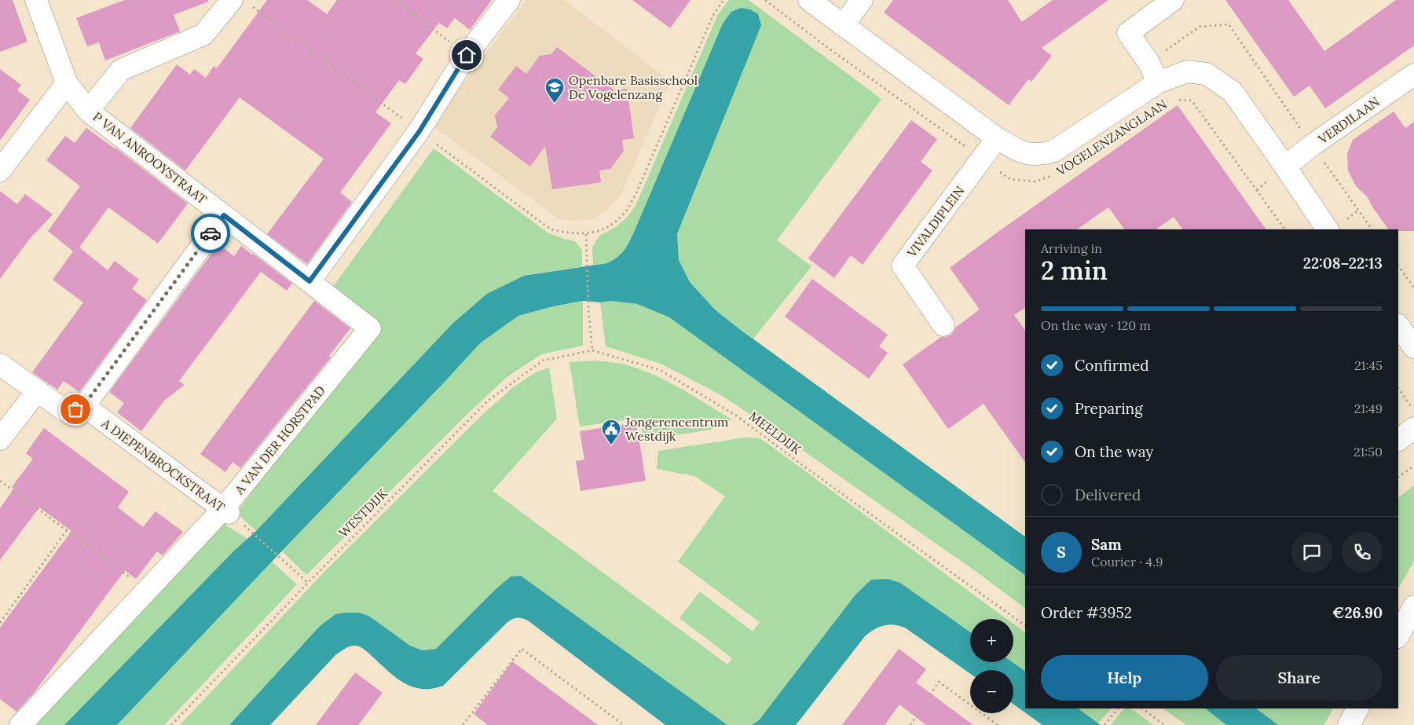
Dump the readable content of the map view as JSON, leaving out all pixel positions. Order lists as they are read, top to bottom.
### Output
{
  "streets": {
    "street": [
      "VERDILAAN",
      "VOGELENZANGLAAN",
      "P VAN ANROOYSTRAAT",
      "VIVALDIPLEIN",
      "A VAN DER HORSTPAD",
      "A DIEPENBROCKSTRAAT"
    ],
    "path": ["MEELDIJK", "WESTDIJK"]
  },
  "crossings": [
    ["VERDILAAN", "VOGELENZANGLAAN"],
    ["VOGELENZANGLAAN", "VIVALDIPLEIN"],
    ["P VAN ANROOYSTRAAT", "A VAN DER HORSTPAD"],
    ["MEELDIJK", "WESTDIJK"],
    ["A VAN DER HORSTPAD", "A DIEPENBROCKSTRAAT"]
  ],
  "places": {
    "school or university": ["Openbare Basisschool De Vogelenzang"],
    "public building": ["Jongerencentrum Westdijk"]
  },
  "page": {
    "heading": ["2 min", "Arriving in", "22:08–22:13"],
    "panel": [
      "Sam",
      "Courier · 4.9",
      "Order #3952",
      "€26.90"
    ],
    "bar": "On the way · 120 m",
    "list": [
      ["Confirmed", "21:45"],
      ["Preparing", "21:49"],
      ["On the way", "21:50"],
      "Delivered"
    ],
    "round": "S",
    "map_buttons": ["+", "−"],
    "buttons": ["Help", "Share"]
  }
}
